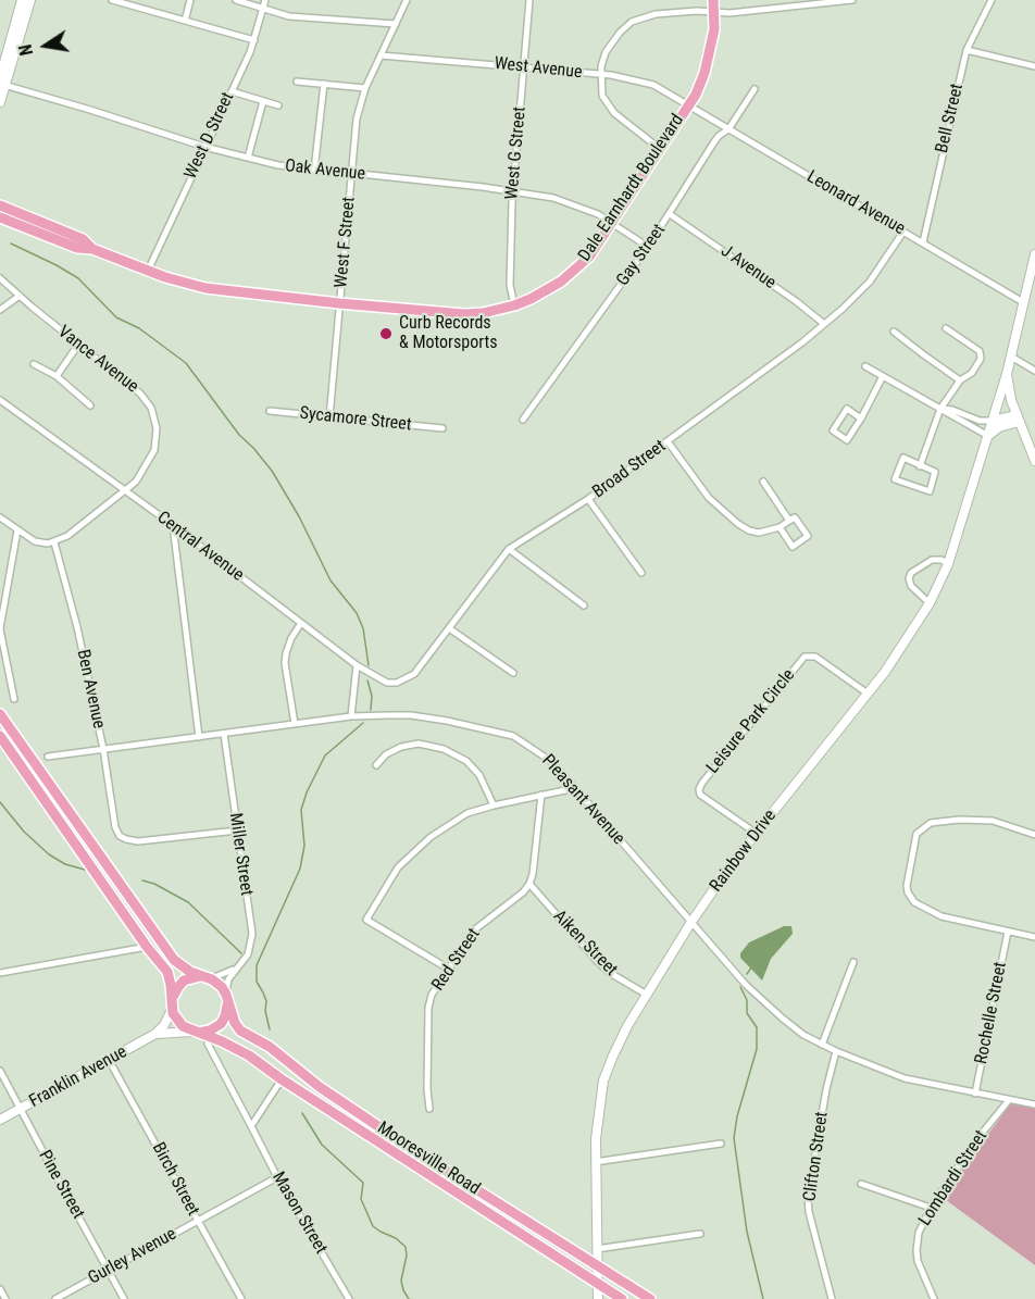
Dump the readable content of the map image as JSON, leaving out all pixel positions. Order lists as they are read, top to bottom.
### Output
{
  "streets": {
    "main road": [
      "Dale Earnhardt Boulevard",
      "Rainbow Drive",
      "Franklin Avenue",
      "Mooresville Road"
    ],
    "street": [
      "West Avenue",
      "Bell Street",
      "West D Street",
      "West G Street",
      "Oak Avenue",
      "Leonard Avenue",
      "West F Street",
      "Gay Street",
      "J Avenue",
      "Vance Avenue",
      "Sycamore Street",
      "Broad Street",
      "Central Avenue",
      "Ben Avenue",
      "Leisure Park Circle",
      "Pleasant Avenue",
      "Miller Street",
      "Aiken Street",
      "Red Street",
      "Rochelle Street",
      "Clifton Street",
      "Lombardi Street",
      "Birch Street",
      "Pine Street",
      "Mason Street",
      "Gurley Avenue"
    ]
  },
  "crossings": [
    ["West Avenue", "West G Street"],
    ["West Avenue", "Dale Earnhardt Boulevard"],
    ["West Avenue", "Leonard Avenue"],
    ["West Avenue", "West F Street"],
    ["Bell Street", "Leonard Avenue"],
    ["West D Street", "Oak Avenue"],
    ["West D Street", "Dale Earnhardt Boulevard"],
    ["West G Street", "Oak Avenue"],
    ["West G Street", "Dale Earnhardt Boulevard"],
    ["Oak Avenue", "Dale Earnhardt Boulevard"],
    ["Oak Avenue", "West F Street"],
    ["Oak Avenue", "Gay Street"],
    ["Dale Earnhardt Boulevard", "Leonard Avenue"],
    ["Dale Earnhardt Boulevard", "West F Street"],
    ["Leonard Avenue", "Gay Street"],
    ["Leonard Avenue", "Broad Street"],
    ["Leonard Avenue", "Rainbow Drive"],
    ["West F Street", "Sycamore Street"],
    ["Gay Street", "J Avenue"],
    ["J Avenue", "Broad Street"],
    ["Vance Avenue", "Central Avenue"],
    ["Vance Avenue", "Ben Avenue"],
    ["Broad Street", "Central Avenue"],
    ["Ben Avenue", "Pleasant Avenue"],
    ["Ben Avenue", "Miller Street"],
    ["Leisure Park Circle", "Rainbow Drive"],
    ["Pleasant Avenue", "Rainbow Drive"],
    ["Pleasant Avenue", "Miller Street"],
    ["Pleasant Avenue", "Rochelle Street"],
    ["Pleasant Avenue", "Clifton Street"],
    ["Pleasant Avenue", "Lombardi Street"],
    ["Rainbow Drive", "Aiken Street"],
    ["Rainbow Drive", "Mooresville Road"],
    ["Miller Street", "Franklin Avenue"],
    ["Miller Street", "Mooresville Road"],
    ["Aiken Street", "Red Street"],
    ["Franklin Avenue", "Mooresville Road"],
    ["Franklin Avenue", "Birch Street"],
    ["Franklin Avenue", "Pine Street"],
    ["Birch Street", "Gurley Avenue"],
    ["Pine Street", "Gurley Avenue"],
    ["Mason Street", "Gurley Avenue"]
  ],
  "places": ["Curb Records & Motorsports"],
  "north": "left"
}
